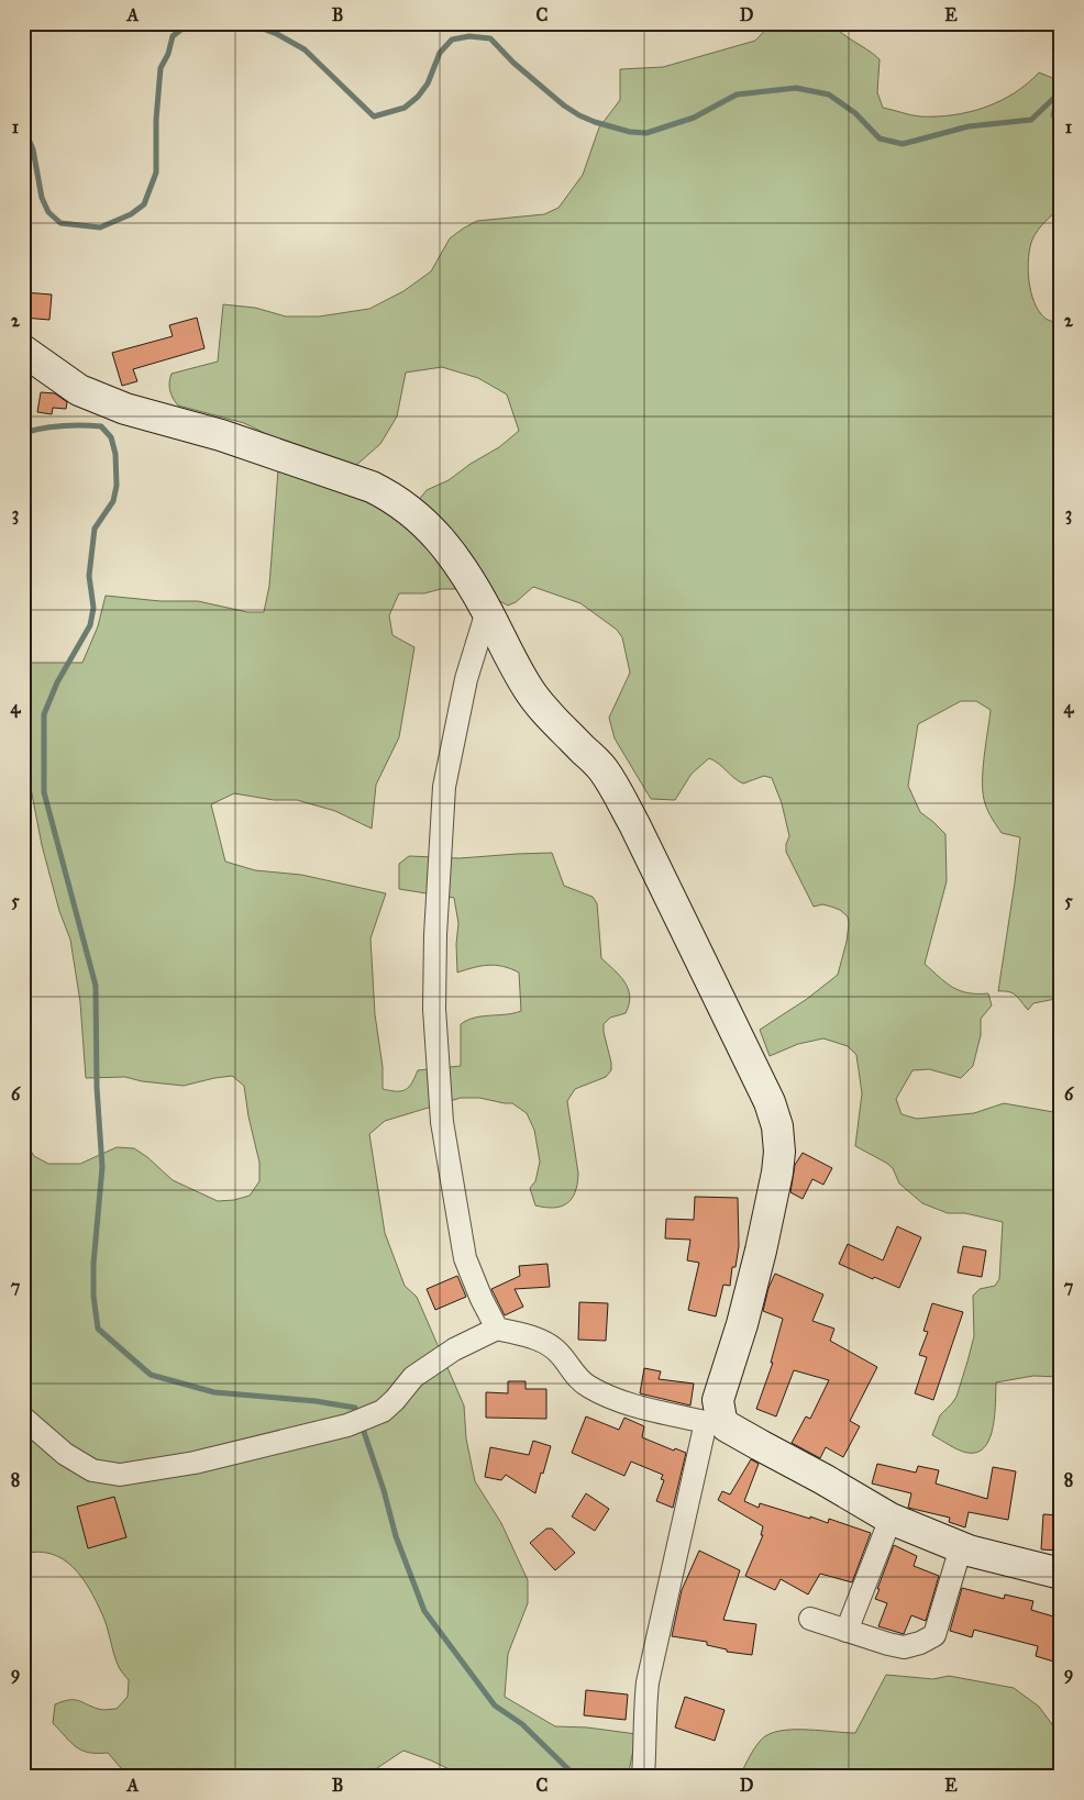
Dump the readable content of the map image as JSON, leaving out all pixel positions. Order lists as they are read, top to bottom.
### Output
{
  "grid": {
    "columns": [
      "A",
      "B",
      "C",
      "D",
      "E"
    ],
    "rows": [
      "1",
      "2",
      "3",
      "4",
      "5",
      "6",
      "7",
      "8",
      "9"
    ]
  }
}
